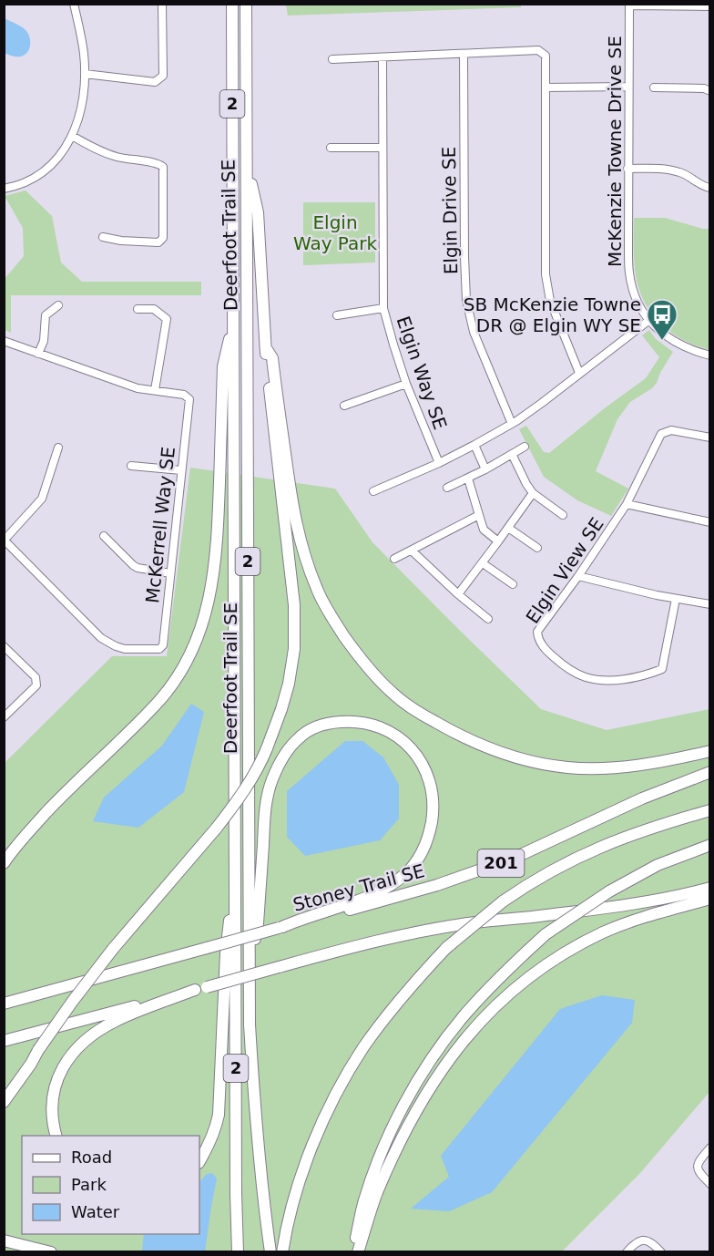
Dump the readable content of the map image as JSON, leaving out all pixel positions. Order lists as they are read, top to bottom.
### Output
{
  "streets": {
    "highway": [
      "2",
      "Deerfoot Trail SE",
      "201",
      "Stoney Trail SE"
    ],
    "street": [
      "McKenzie Towne Drive SE",
      "Elgin Drive SE",
      "Elgin Way SE",
      "McKerrell Way SE",
      "Elgin View SE"
    ]
  },
  "parks": ["Elgin Way Park"],
  "places": {
    "bus stop": ["SB McKenzie Towne DR @ Elgin WY SE"]
  },
  "legend": ["Road", "Park", "Water"]
}
